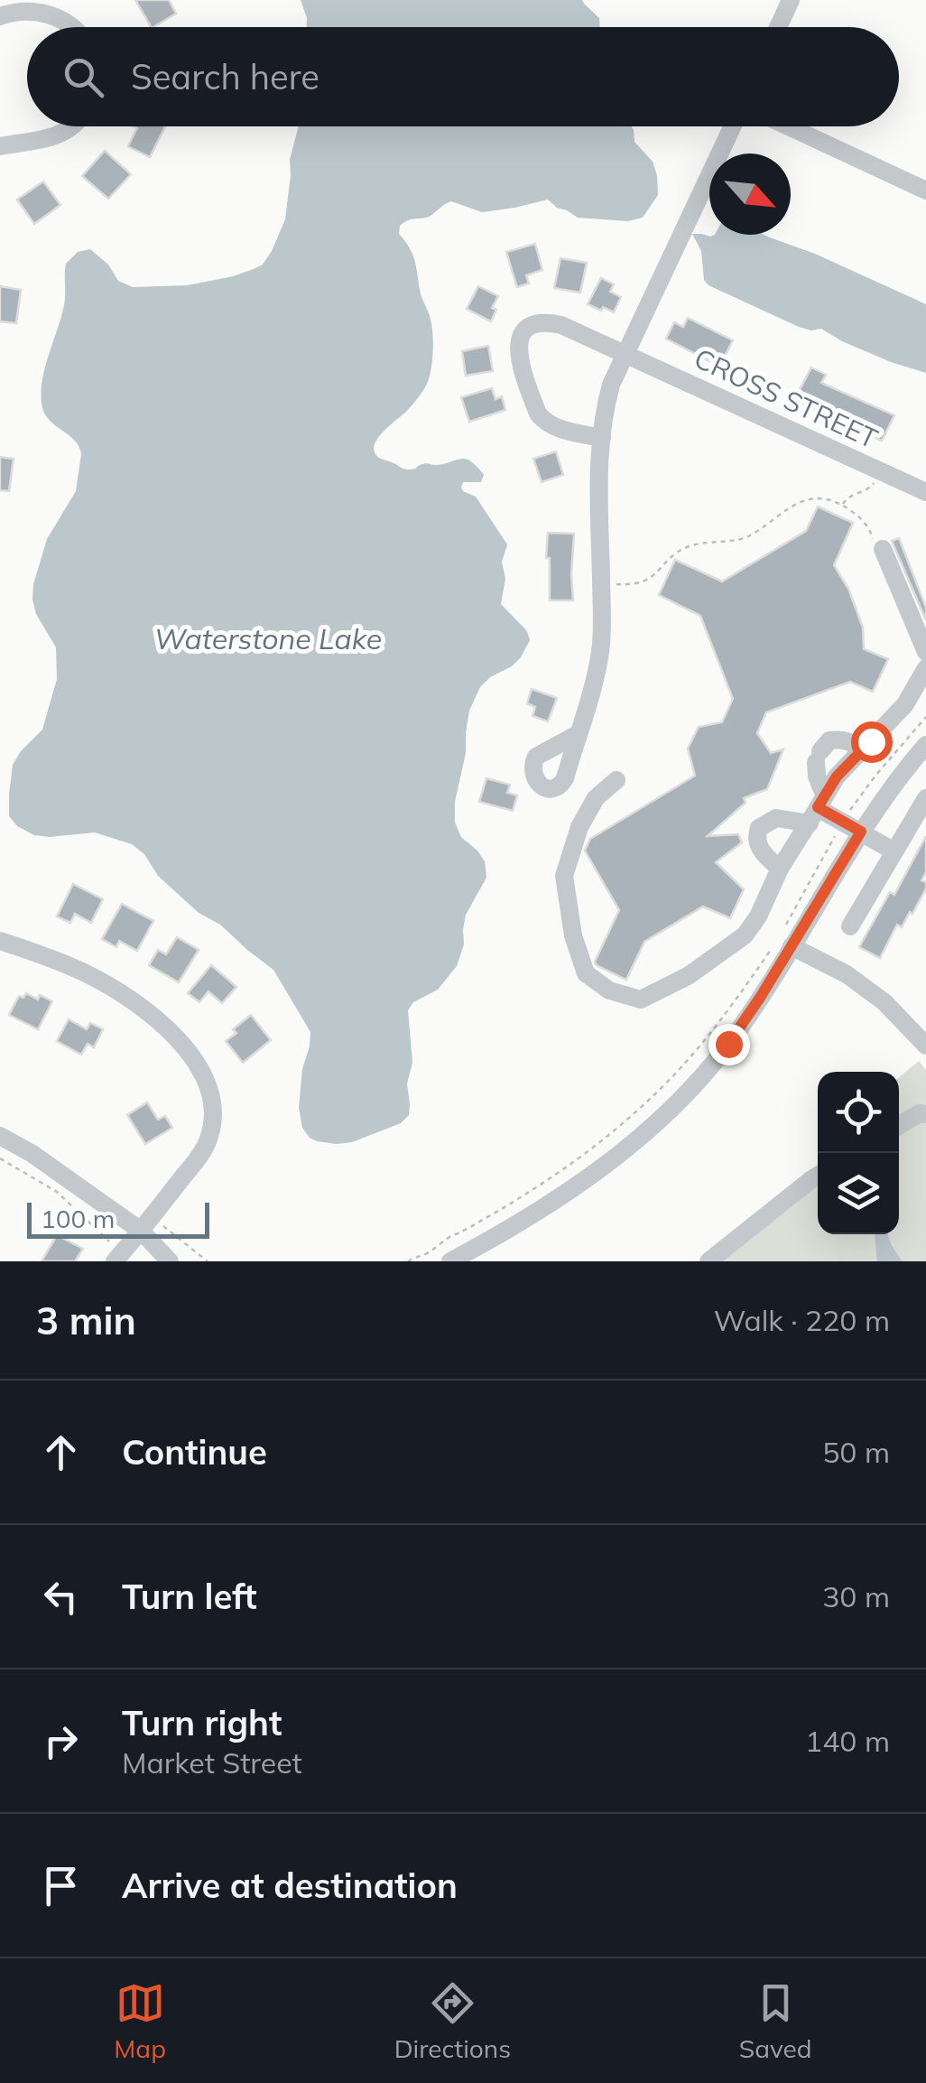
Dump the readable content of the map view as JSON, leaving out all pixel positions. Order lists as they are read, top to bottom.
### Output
{
  "streets": {
    "street": ["CROSS STREET"]
  },
  "water": ["Waterstone Lake"],
  "scale_bar": "100 m",
  "north": "bottom right",
  "page": {
    "search": "Search here",
    "scale": "100 m",
    "heading": ["3 min", "Walk · 220 m"],
    "list": [
      ["Continue", "50 m"],
      ["Turn left", "30 m"],
      ["Turn right", "Market Street", "140 m"],
      "Arrive at destination"
    ],
    "nav": ["Map", "Directions", "Saved"]
  }
}
